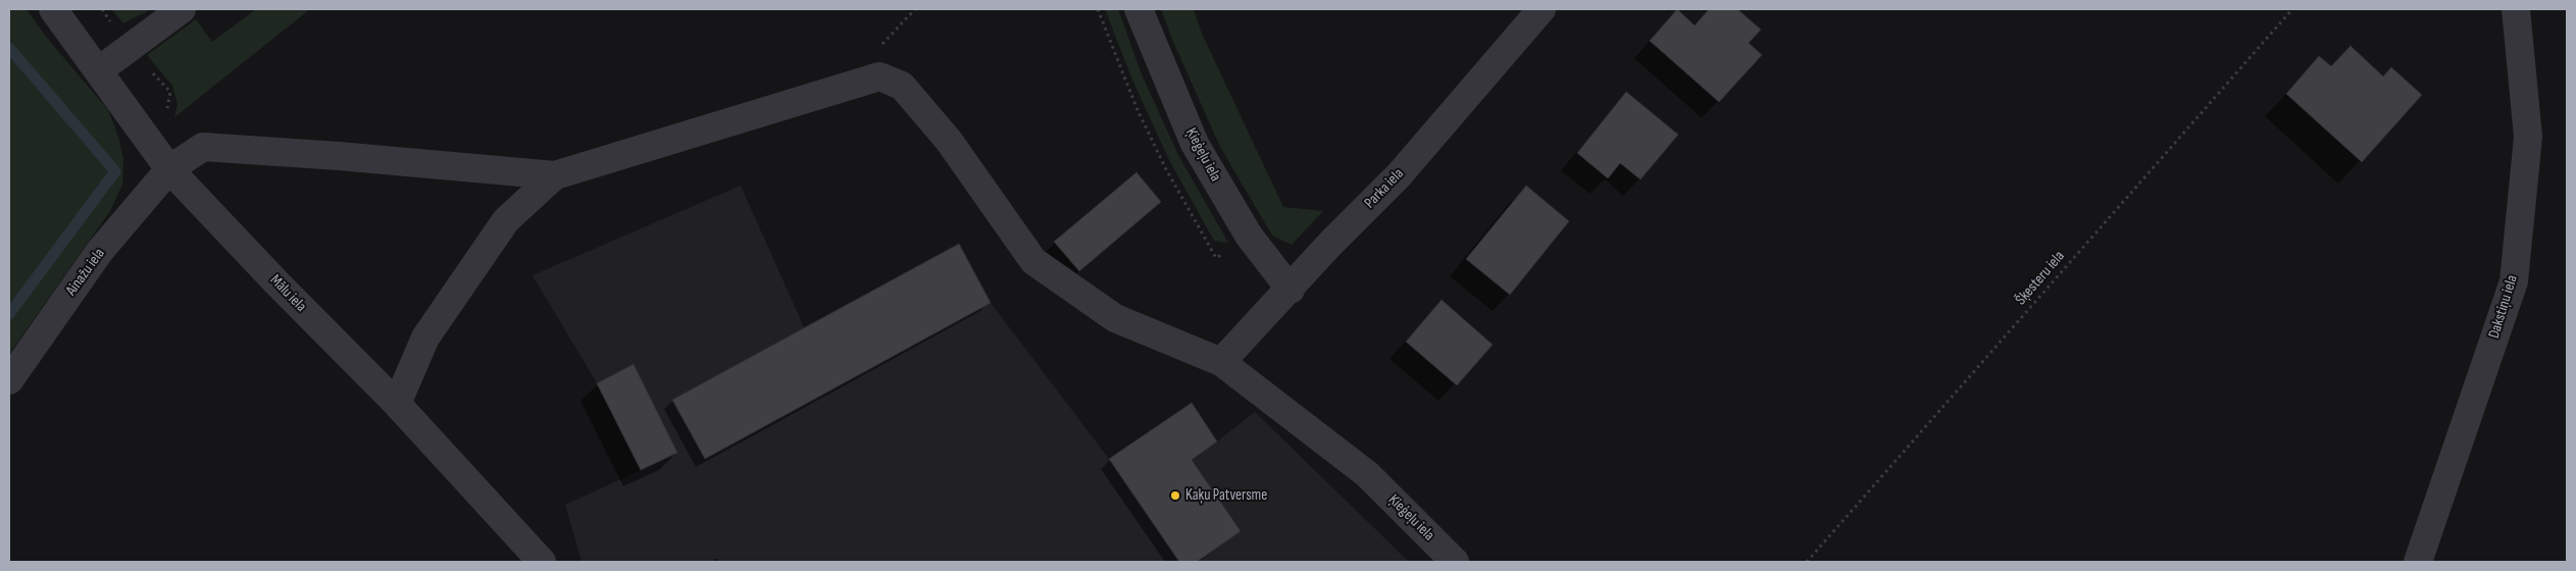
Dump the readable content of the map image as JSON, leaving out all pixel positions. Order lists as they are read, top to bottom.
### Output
{
  "streets": {
    "street": [
      "Ķieģeļu iela",
      "Parka iela",
      "Ainažu iela",
      "Mālu iela",
      "Dakstiņu iela"
    ],
    "path": ["Šķesteru iela"]
  },
  "crossings": [
    ["Ķieģeļu iela", "Parka iela"],
    ["Ķieģeļu iela", "Ainažu iela"],
    ["Ainažu iela", "Mālu iela"]
  ],
  "places": ["Kaķu Patversme"]
}
